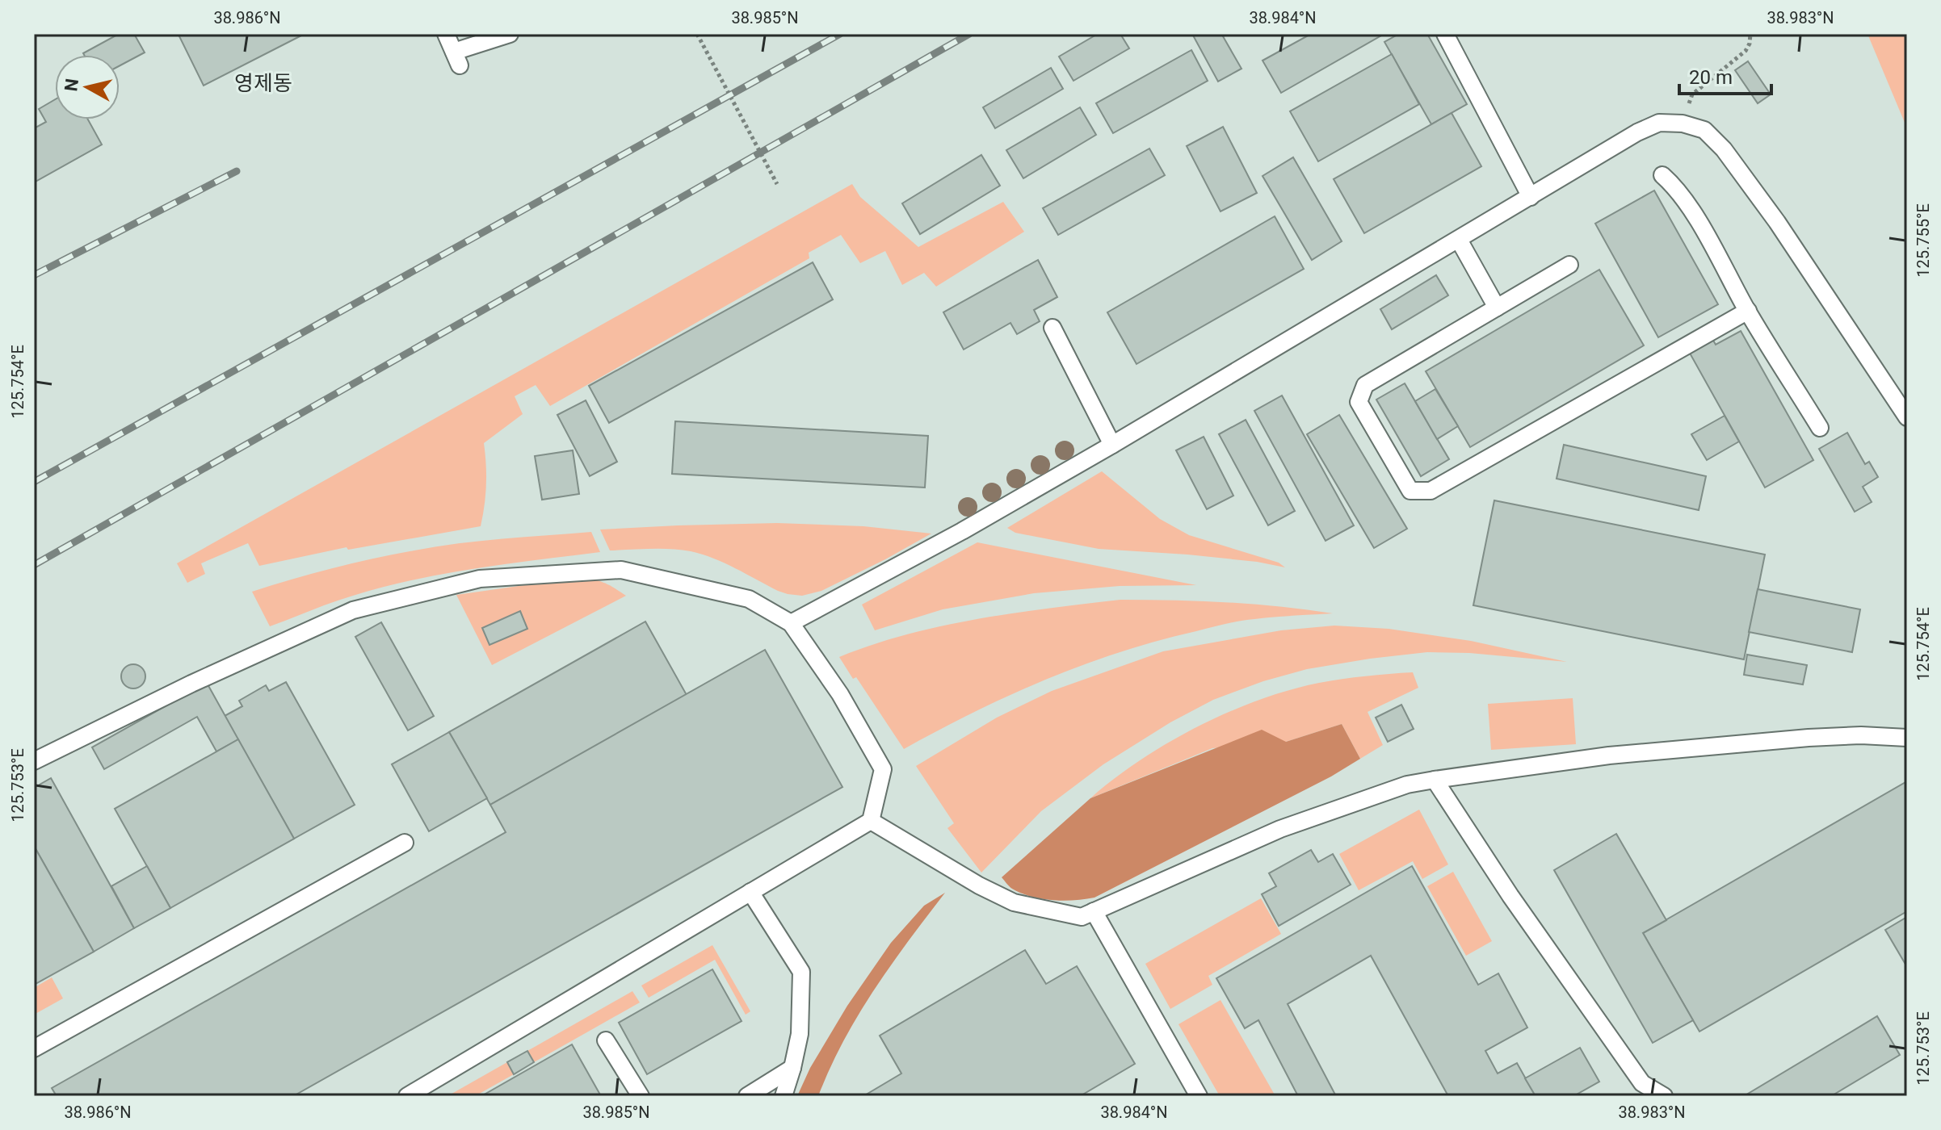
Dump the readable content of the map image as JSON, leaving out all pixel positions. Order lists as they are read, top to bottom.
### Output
{
  "districts": ["영제동"],
  "scale_bar": "20 m",
  "north": "left",
  "coordinates": [
    "38.986°N",
    "38.985°N",
    "38.984°N",
    "38.983°N",
    "125.755°E",
    "125.754°E",
    "125.753°E"
  ]
}
